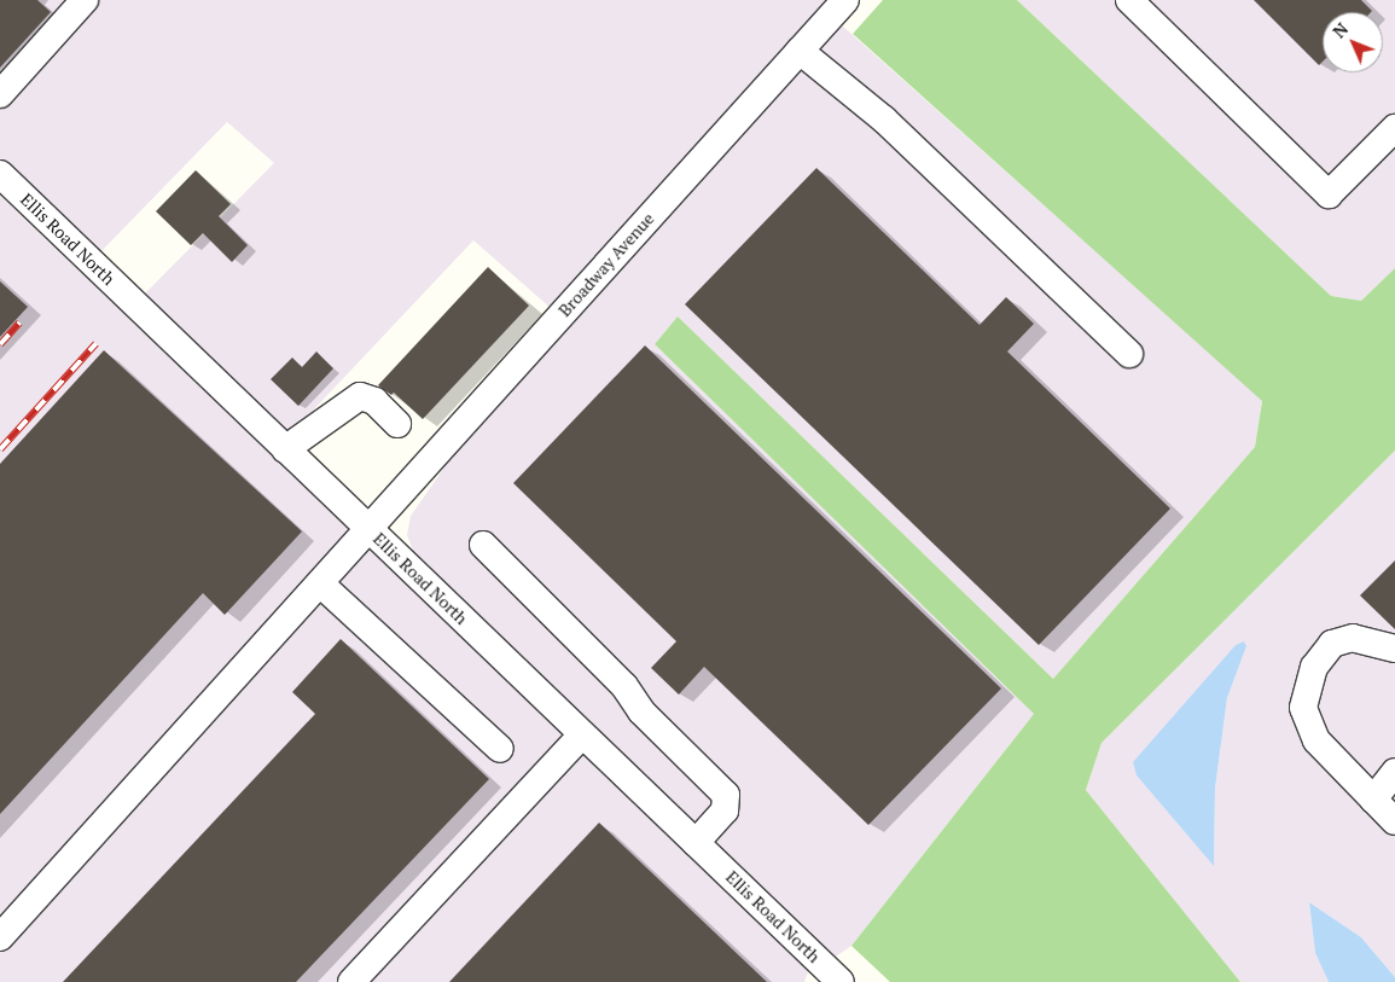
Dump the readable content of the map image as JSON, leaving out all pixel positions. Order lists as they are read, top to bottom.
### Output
{
  "streets": {
    "street": ["Ellis Road North", "Broadway Avenue"]
  },
  "crossings": [
    ["Ellis Road North", "Broadway Avenue"]
  ],
  "north": "top left"
}
